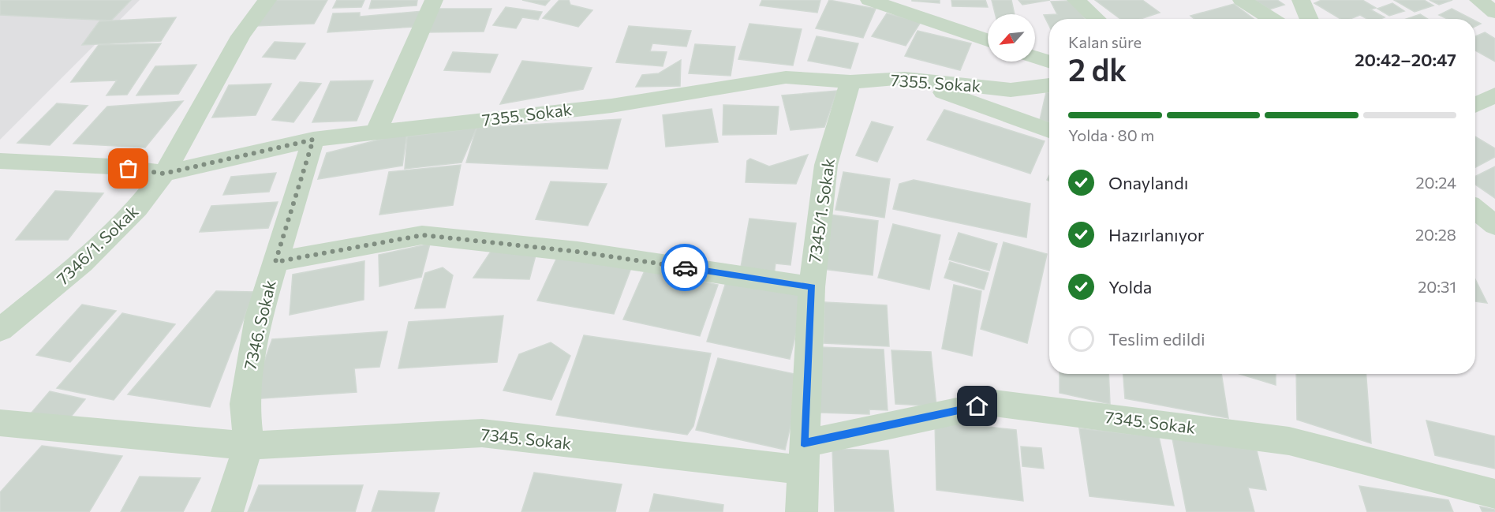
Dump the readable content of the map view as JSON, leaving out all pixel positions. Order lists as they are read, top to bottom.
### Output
{
  "streets": {
    "street": [
      "7355. Sokak",
      "7345/1. Sokak",
      "7346/1. Sokak",
      "7346. Sokak",
      "7345. Sokak"
    ]
  },
  "crossings": [
    ["7355. Sokak", "7345/1. Sokak"],
    ["7355. Sokak", "7346/1. Sokak"],
    ["7355. Sokak", "7346. Sokak"],
    ["7345/1. Sokak", "7345. Sokak"],
    ["7346. Sokak", "7345. Sokak"]
  ],
  "north": "bottom left",
  "page": {
    "heading": ["2 dk", "Kalan süre", "20:42–20:47"],
    "bar": "Yolda · 80 m",
    "list": [
      ["Onaylandı", "20:24"],
      ["Hazırlanıyor", "20:28"],
      ["Yolda", "20:31"],
      "Teslim edildi"
    ]
  }
}
